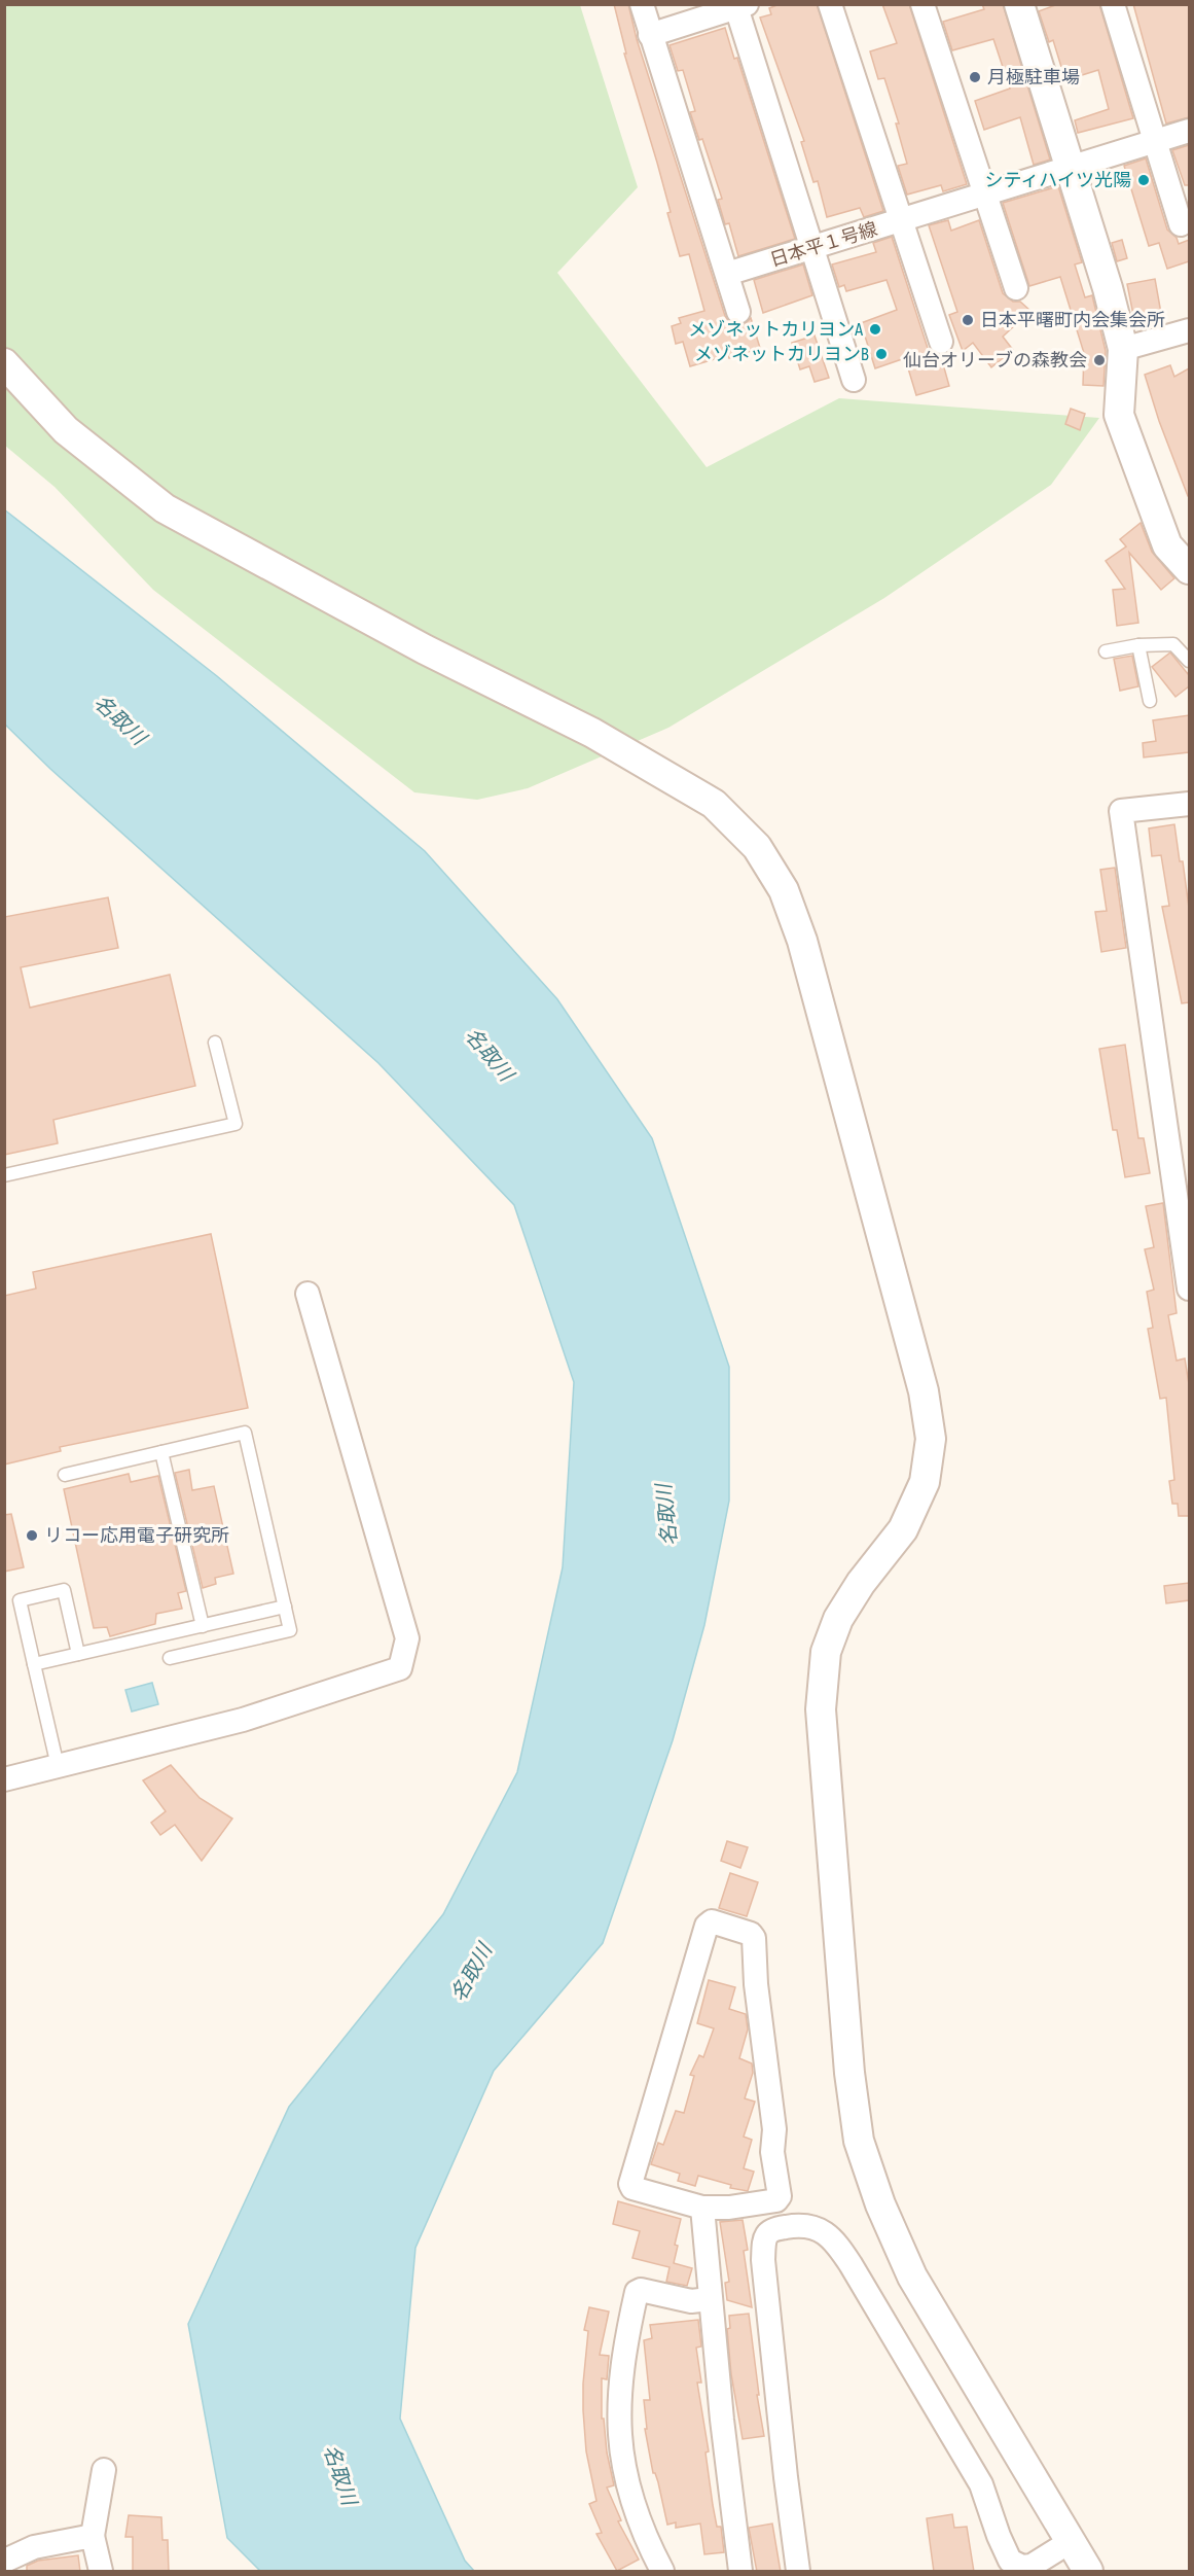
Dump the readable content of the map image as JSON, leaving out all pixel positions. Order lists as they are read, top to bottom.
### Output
{
  "streets": {
    "street": ["日本平１号線"]
  },
  "water": ["名取川"],
  "places": [
    "月極駐車場",
    "シティハイツ光陽",
    "日本平曙町内会集会所",
    "メゾネットカリヨンA",
    "メゾネットカリヨンB",
    "仙台オリーブの森教会",
    "リコー応用電子研究所"
  ]
}
